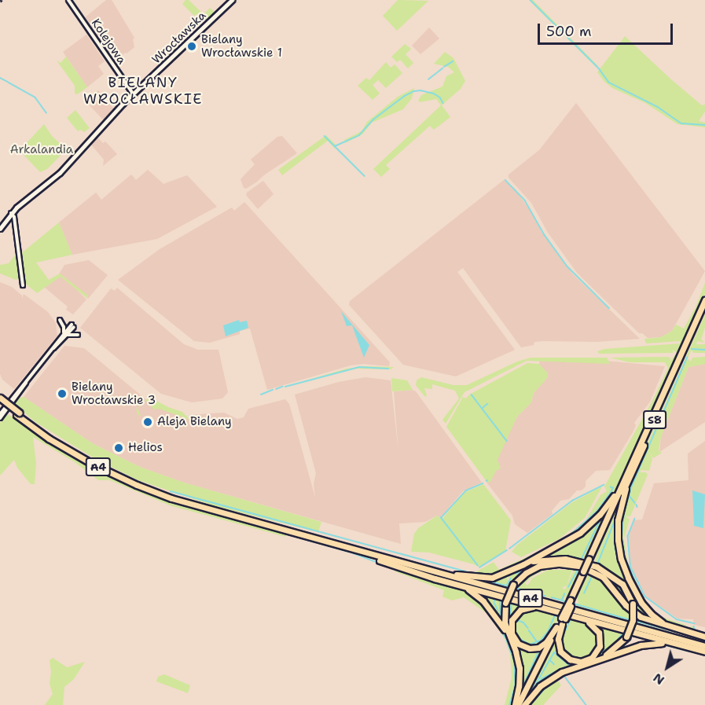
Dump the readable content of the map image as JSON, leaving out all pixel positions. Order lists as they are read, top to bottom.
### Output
{
  "streets": {
    "highway": ["S8", "A4"],
    "main road": ["Wrocławska"],
    "street": ["Kolejowa"]
  },
  "crossings": [
    ["Wrocławska", "Kolejowa"]
  ],
  "districts": ["BIELANY WROCŁAWSKIE"],
  "parks": ["Arkalandia"],
  "places": [
    "Bielany Wrocławskie 1",
    "Bielany Wrocławskie 3",
    "Aleja Bielany",
    "Helios"
  ],
  "scale_bar": "500 m",
  "north": "bottom left"
}
